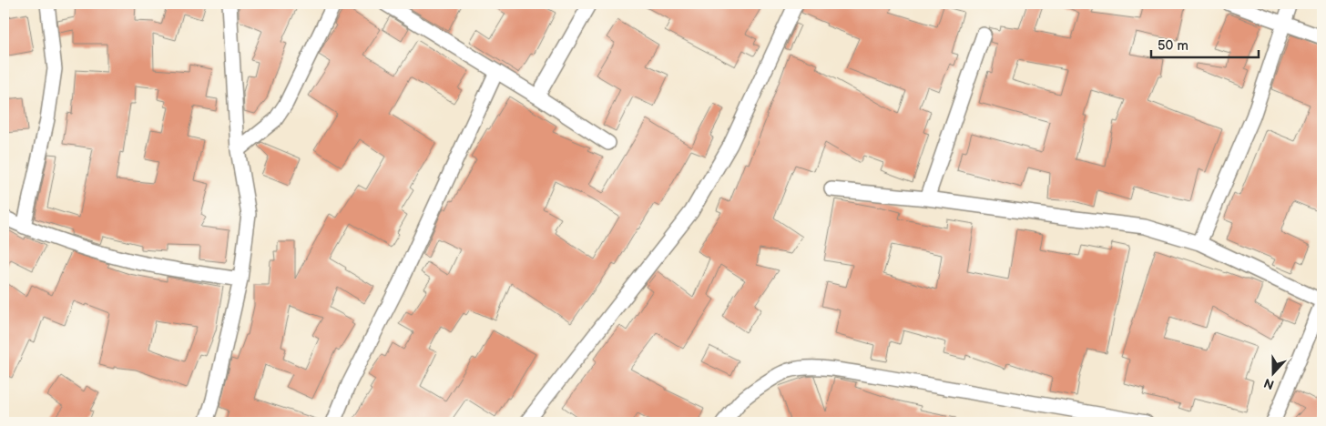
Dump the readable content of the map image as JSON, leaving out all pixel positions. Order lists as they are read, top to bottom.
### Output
{
  "scale_bar": "50 m",
  "north": "bottom"
}
